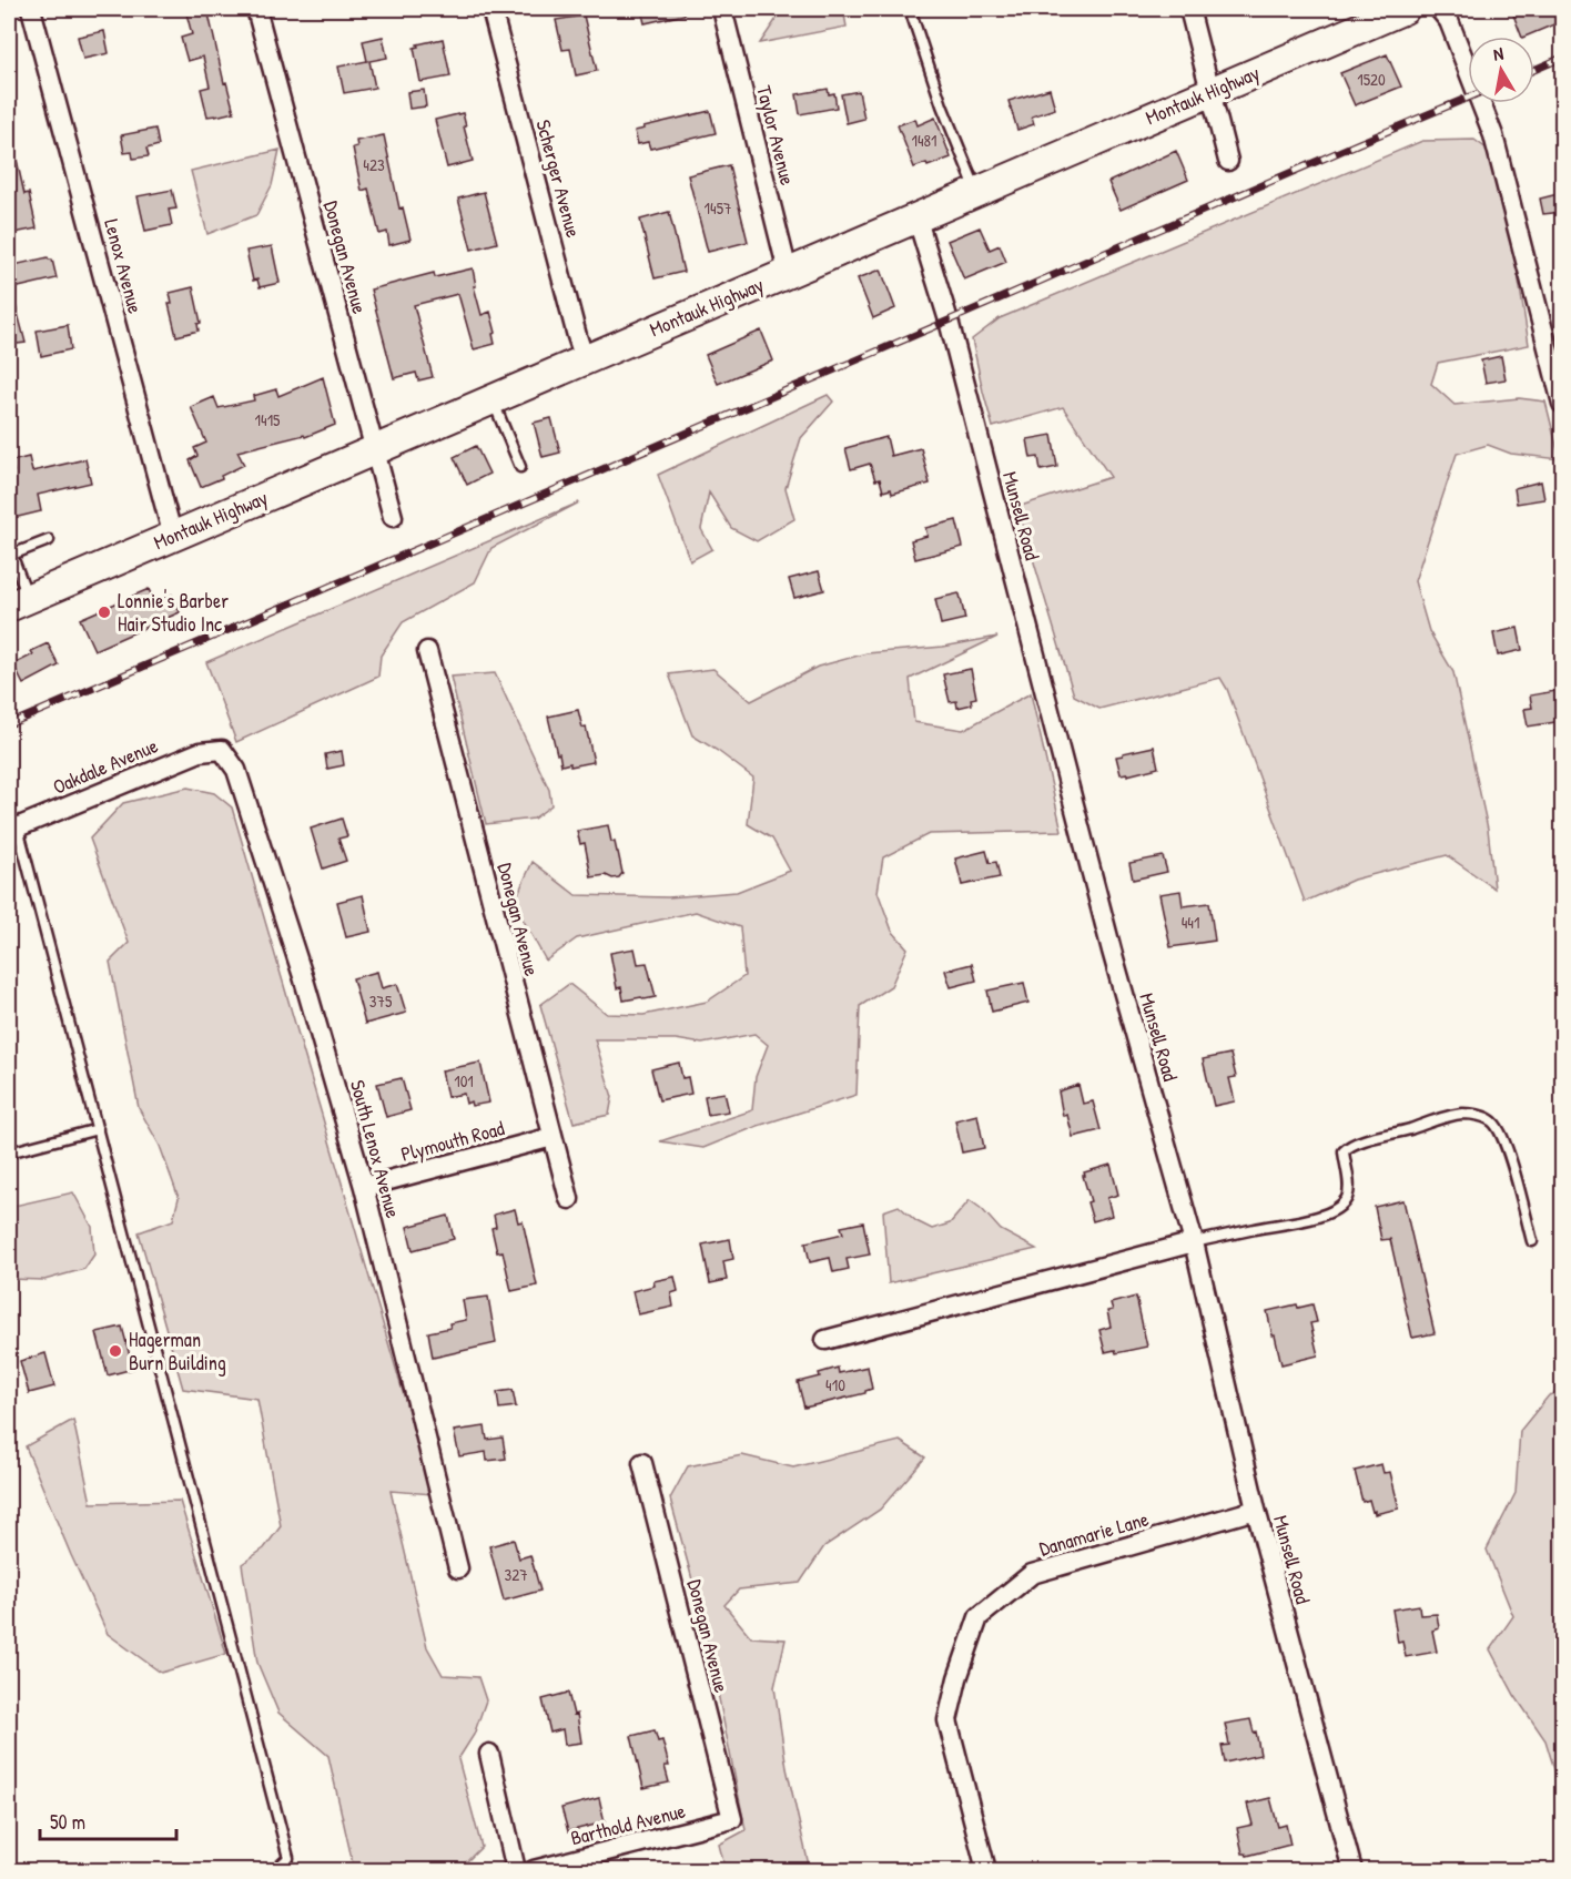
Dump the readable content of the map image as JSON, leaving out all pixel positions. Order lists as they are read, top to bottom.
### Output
{
  "streets": {
    "main road": ["Montauk Highway"],
    "street": [
      "Taylor Avenue",
      "Scherger Avenue",
      "Donegan Avenue",
      "Lenox Avenue",
      "Munsell Road",
      "Oakdale Avenue",
      "Plymouth Road",
      "South Lenox Avenue",
      "Danamarie Lane",
      "Barthold Avenue"
    ]
  },
  "crossings": [
    ["Montauk Highway", "Taylor Avenue"],
    ["Montauk Highway", "Scherger Avenue"],
    ["Montauk Highway", "Donegan Avenue"],
    ["Montauk Highway", "Lenox Avenue"],
    ["Montauk Highway", "Munsell Road"],
    ["Donegan Avenue", "Plymouth Road"],
    ["Donegan Avenue", "Barthold Avenue"],
    ["Munsell Road", "Danamarie Lane"],
    ["Oakdale Avenue", "South Lenox Avenue"],
    ["Plymouth Road", "South Lenox Avenue"]
  ],
  "places": ["Lonnie's Barber Hair Studio Inc", "Hagerman Burn Building"],
  "house_numbers": [
    "1520",
    "1481",
    "423",
    "1457",
    "1415",
    "441",
    "375",
    "101",
    "410",
    "327"
  ],
  "scale_bar": "50 m",
  "north": "top"
}
